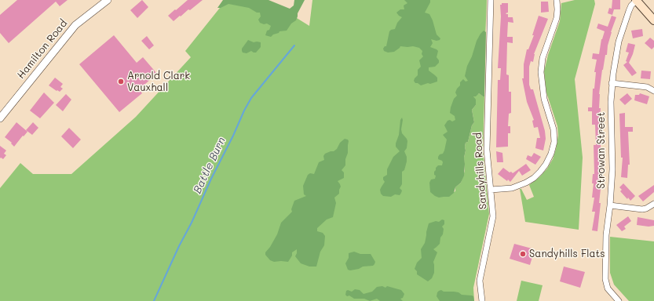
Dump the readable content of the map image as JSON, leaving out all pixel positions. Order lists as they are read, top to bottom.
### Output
{
  "streets": {
    "street": ["Hamilton Road", "Strowan Street", "Sandyhills Road"]
  },
  "water": ["Battle Burn"],
  "places": ["Arnold Clark Vauxhall", "Sandyhills Flats"]
}
